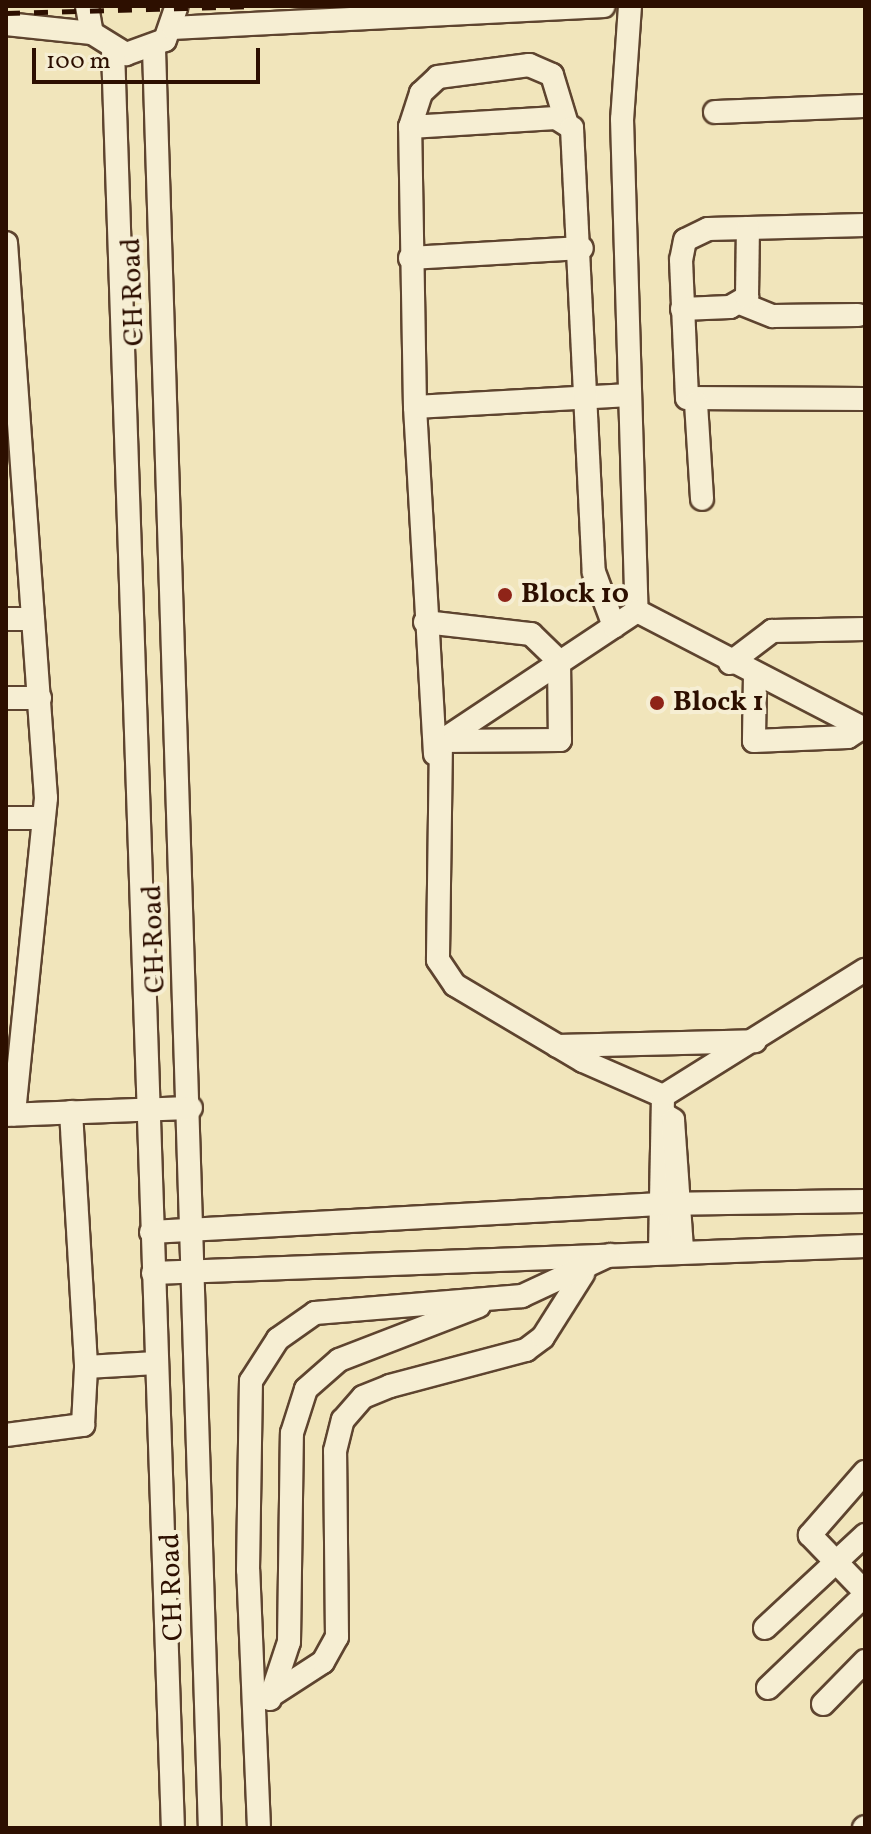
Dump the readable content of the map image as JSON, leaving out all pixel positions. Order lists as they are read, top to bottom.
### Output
{
  "streets": {
    "street": ["CH Road"]
  },
  "places": ["Block 10", "Block 1"],
  "scale_bar": "100 m"
}
